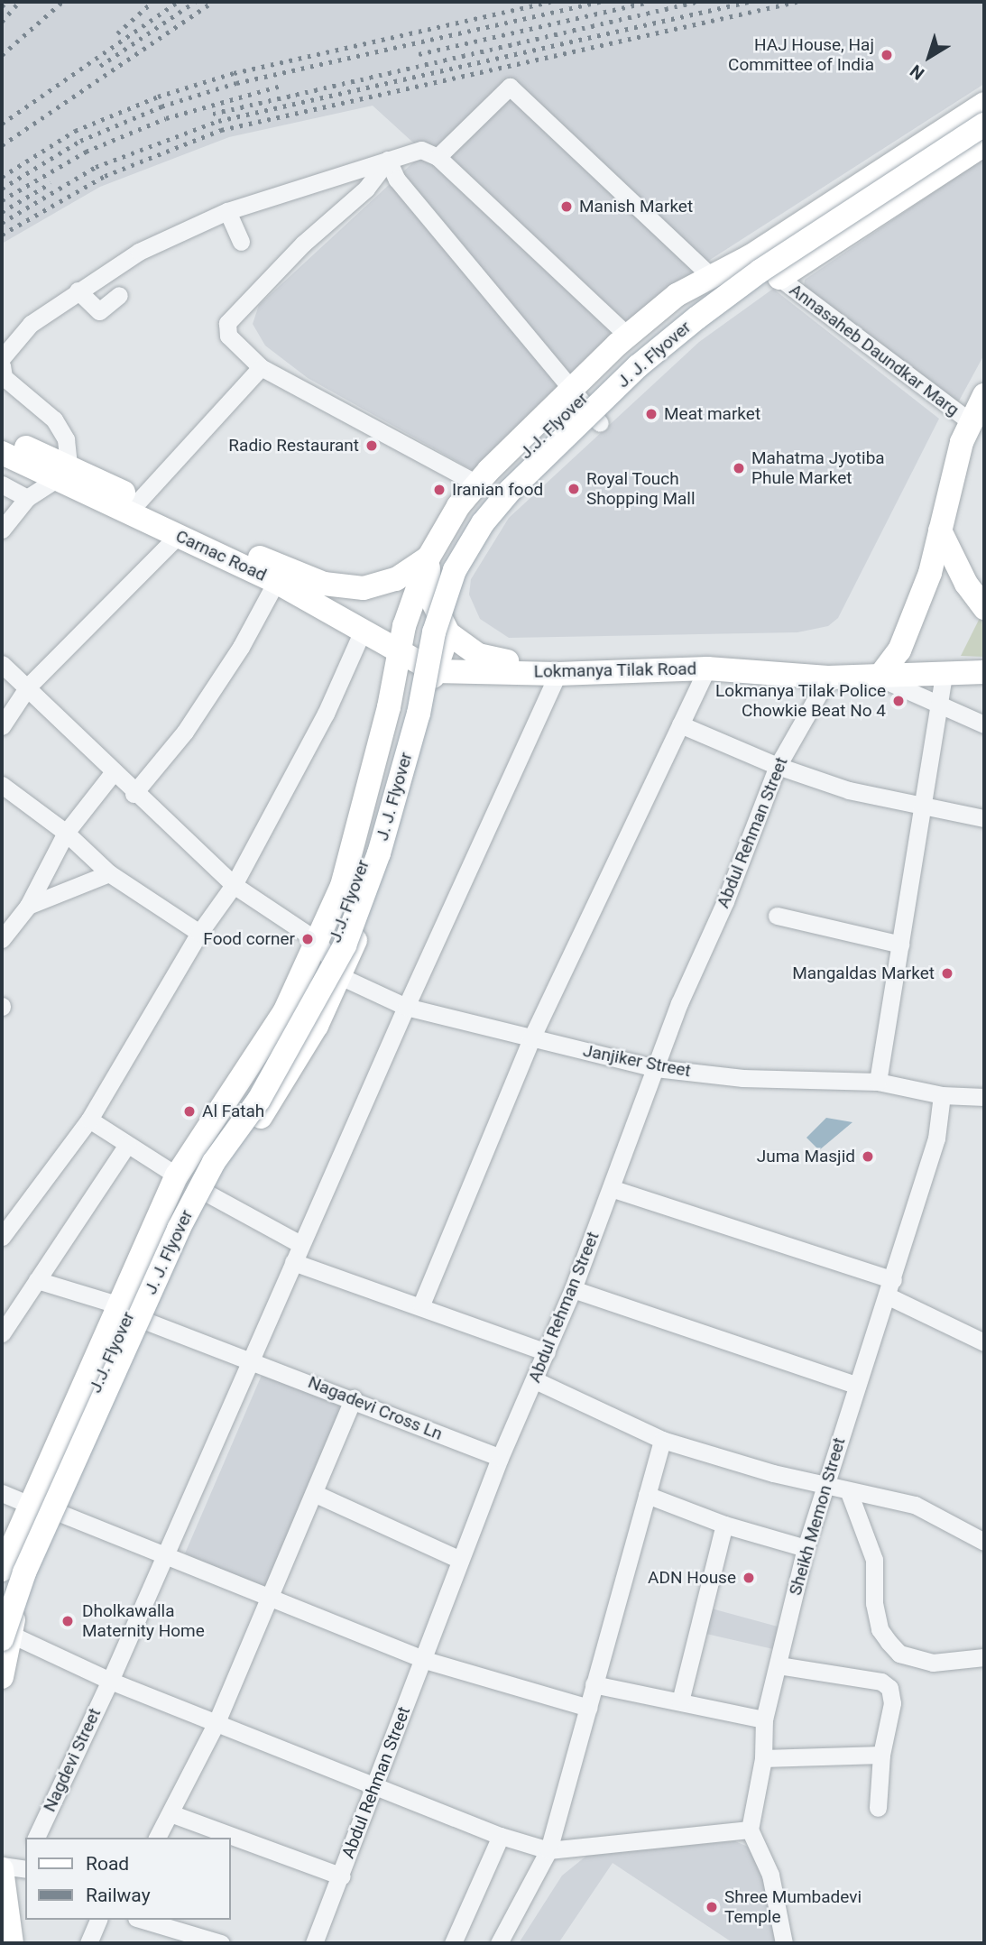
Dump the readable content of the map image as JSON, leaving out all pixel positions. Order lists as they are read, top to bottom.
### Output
{
  "streets": {
    "main road": [
      "J. J. Flyover",
      "J.J. Flyover",
      "Carnac Road",
      "Lokmanya Tilak Road"
    ],
    "street": [
      "Annasaheb Daundkar Marg",
      "Abdul Rehman Street",
      "Janjiker Street",
      "Nagadevi Cross Ln",
      "Sheikh Memon Street",
      "Nagdevi Street"
    ]
  },
  "crossings": [
    ["Carnac Road", "Lokmanya Tilak Road"],
    ["Lokmanya Tilak Road", "Abdul Rehman Street"],
    ["Lokmanya Tilak Road", "Nagdevi Street"],
    ["Abdul Rehman Street", "Janjiker Street"],
    ["Abdul Rehman Street", "Nagadevi Cross Ln"],
    ["Janjiker Street", "Sheikh Memon Street"],
    ["Janjiker Street", "Nagdevi Street"],
    ["Nagadevi Cross Ln", "Nagdevi Street"]
  ],
  "places": [
    "HAJ House, Haj Committee of India",
    "Manish Market",
    "Meat market",
    "Radio Restaurant",
    "Mahatma Jyotiba Phule Market",
    "Royal Touch Shopping Mall",
    "Iranian food",
    "Lokmanya Tilak Police Chowkie Beat No 4",
    "Food corner",
    "Mangaldas Market",
    "Al Fatah",
    "Juma Masjid",
    "ADN House",
    "Dholkawalla Maternity Home",
    "Shree Mumbadevi Temple"
  ],
  "legend": ["Road", "Railway"],
  "north": "bottom left"
}
